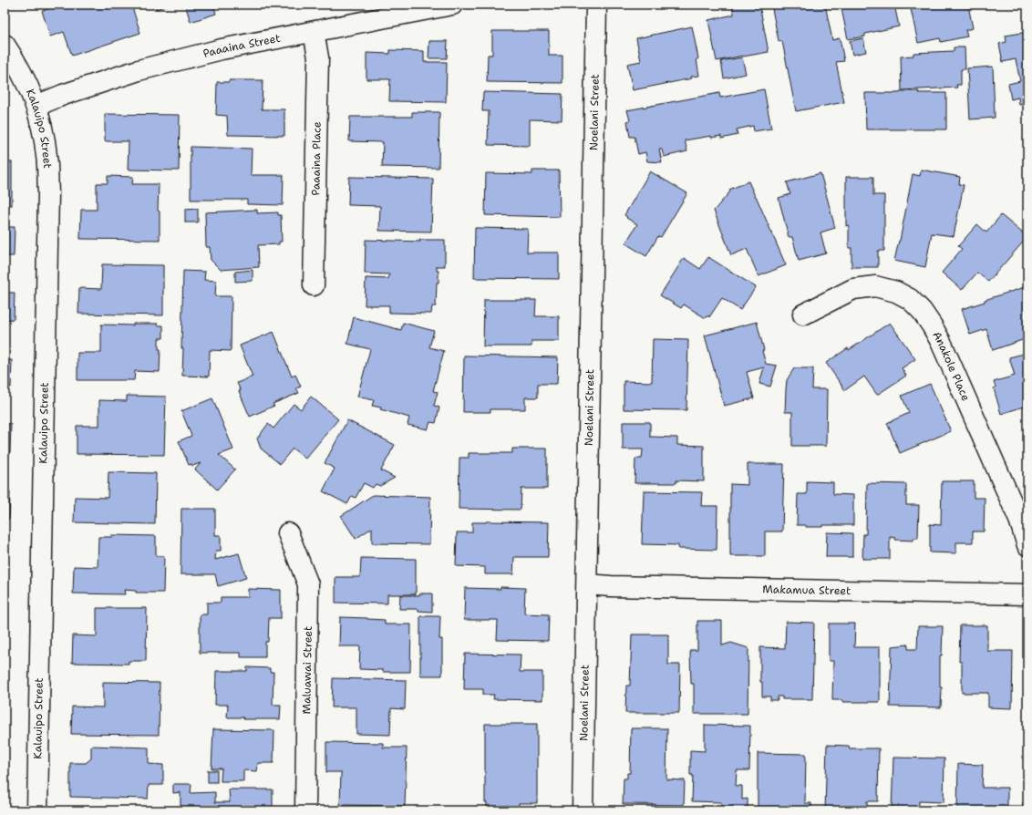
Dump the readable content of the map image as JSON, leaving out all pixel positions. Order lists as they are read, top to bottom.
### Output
{
  "streets": {
    "street": [
      "Paaaina Street",
      "Noelani Street",
      "Kalauipo Street",
      "Paaaina Place",
      "Anakole Place",
      "Makamua Street",
      "Maluawai Street"
    ]
  },
  "crossings": [
    ["Paaaina Street", "Kalauipo Street"],
    ["Paaaina Street", "Paaaina Place"],
    ["Noelani Street", "Makamua Street"]
  ]
}
